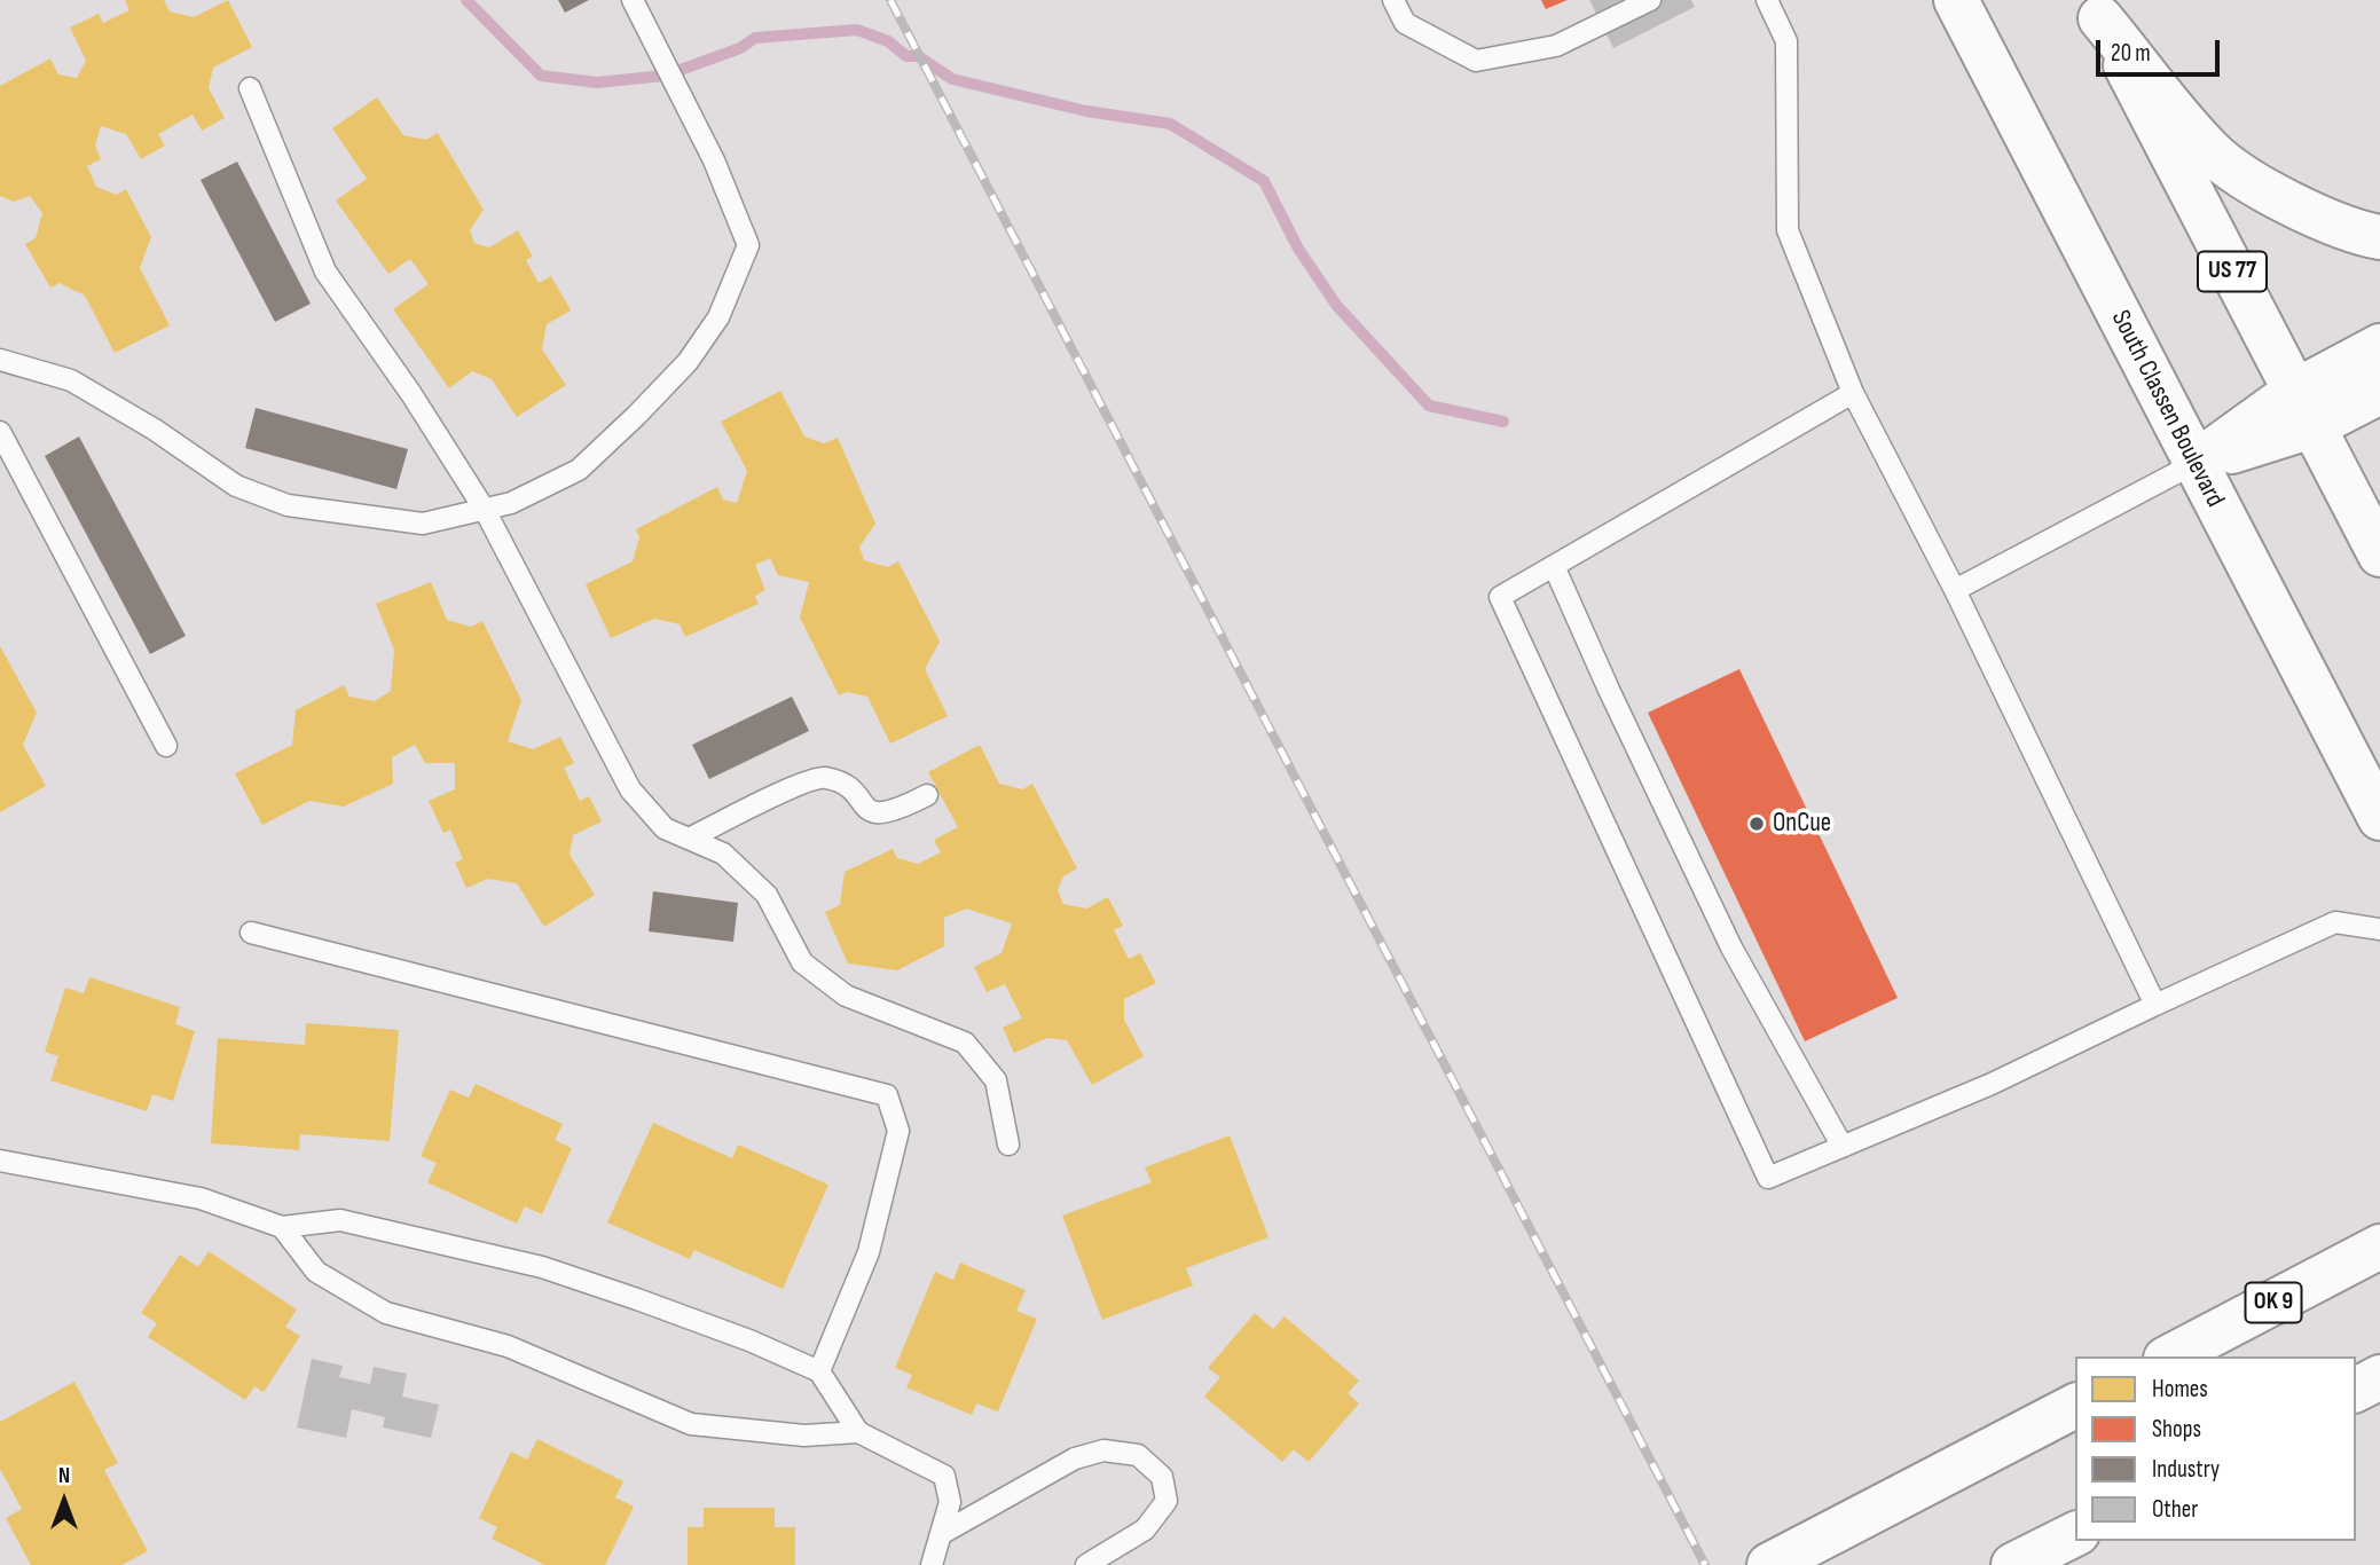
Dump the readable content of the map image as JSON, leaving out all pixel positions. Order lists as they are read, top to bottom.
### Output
{
  "streets": {
    "main road": ["US 77", "South Classen Boulevard", "OK 9"]
  },
  "places": ["OnCue"],
  "legend": [
    "Homes",
    "Shops",
    "Industry",
    "Other"
  ],
  "scale_bar": "20 m",
  "north": "top"
}
